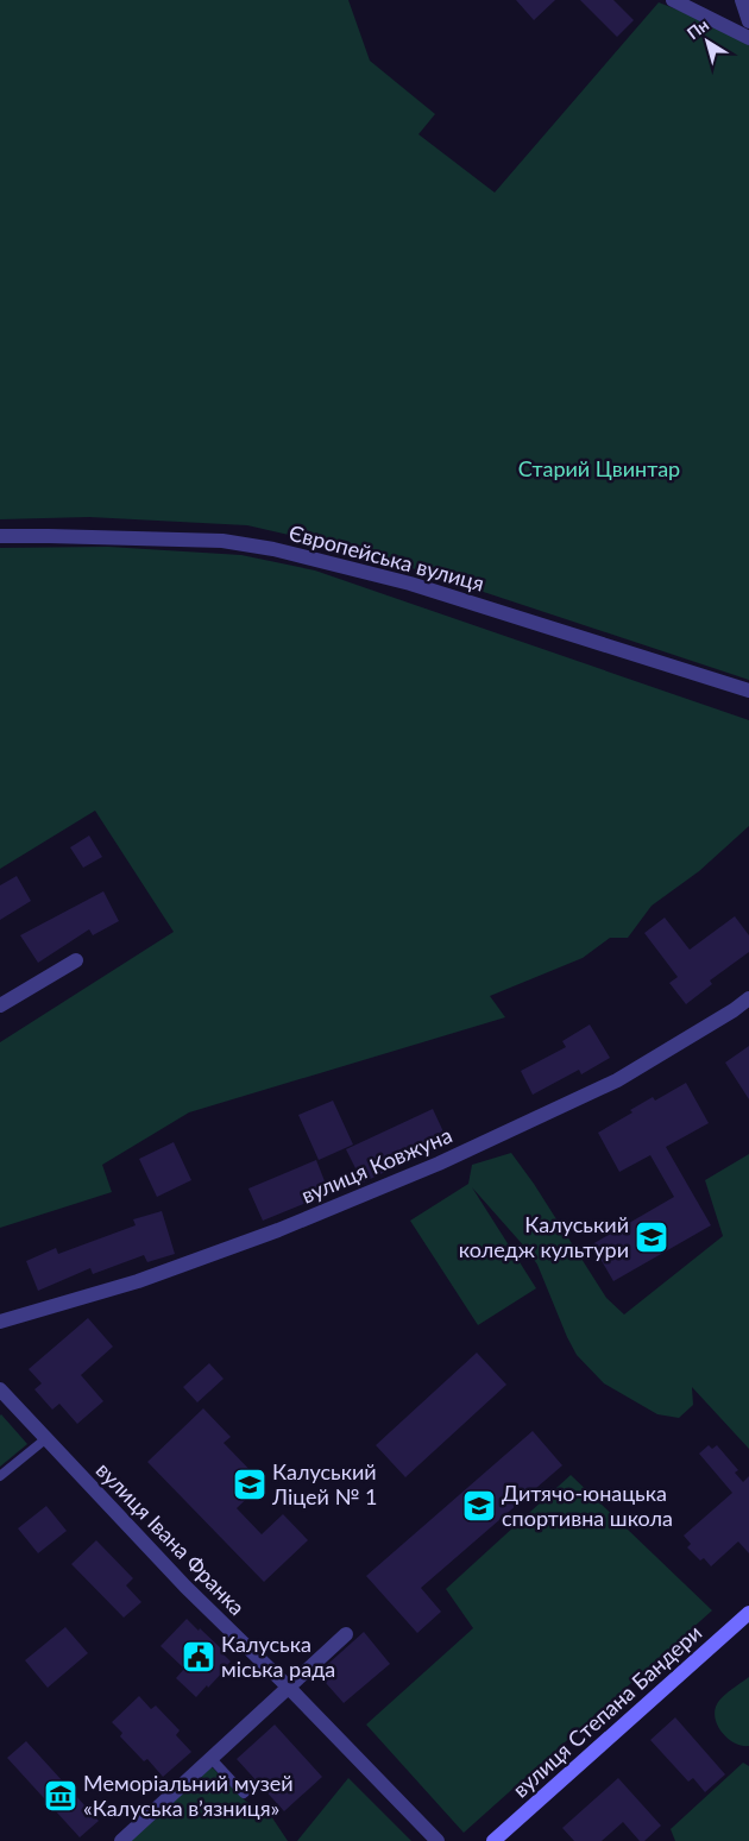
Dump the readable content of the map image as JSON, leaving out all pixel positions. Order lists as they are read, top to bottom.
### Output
{
  "streets": {
    "main road": ["вулиця Степана Бандери"],
    "street": ["Європейська вулиця", "вулиця Ковжуна", "вулиця Івана Франка"]
  },
  "parks": ["Старий Цвинтар"],
  "places": {
    "school or university": ["Калуський коледж культури", "Калуський Ліцей № 1", "Дитячо-юнацька спортивна школа"],
    "public building": ["Калуська міська рада"],
    "museum": ["Меморіальний музей «Калуська в’язниця»"]
  },
  "north": "top left"
}
